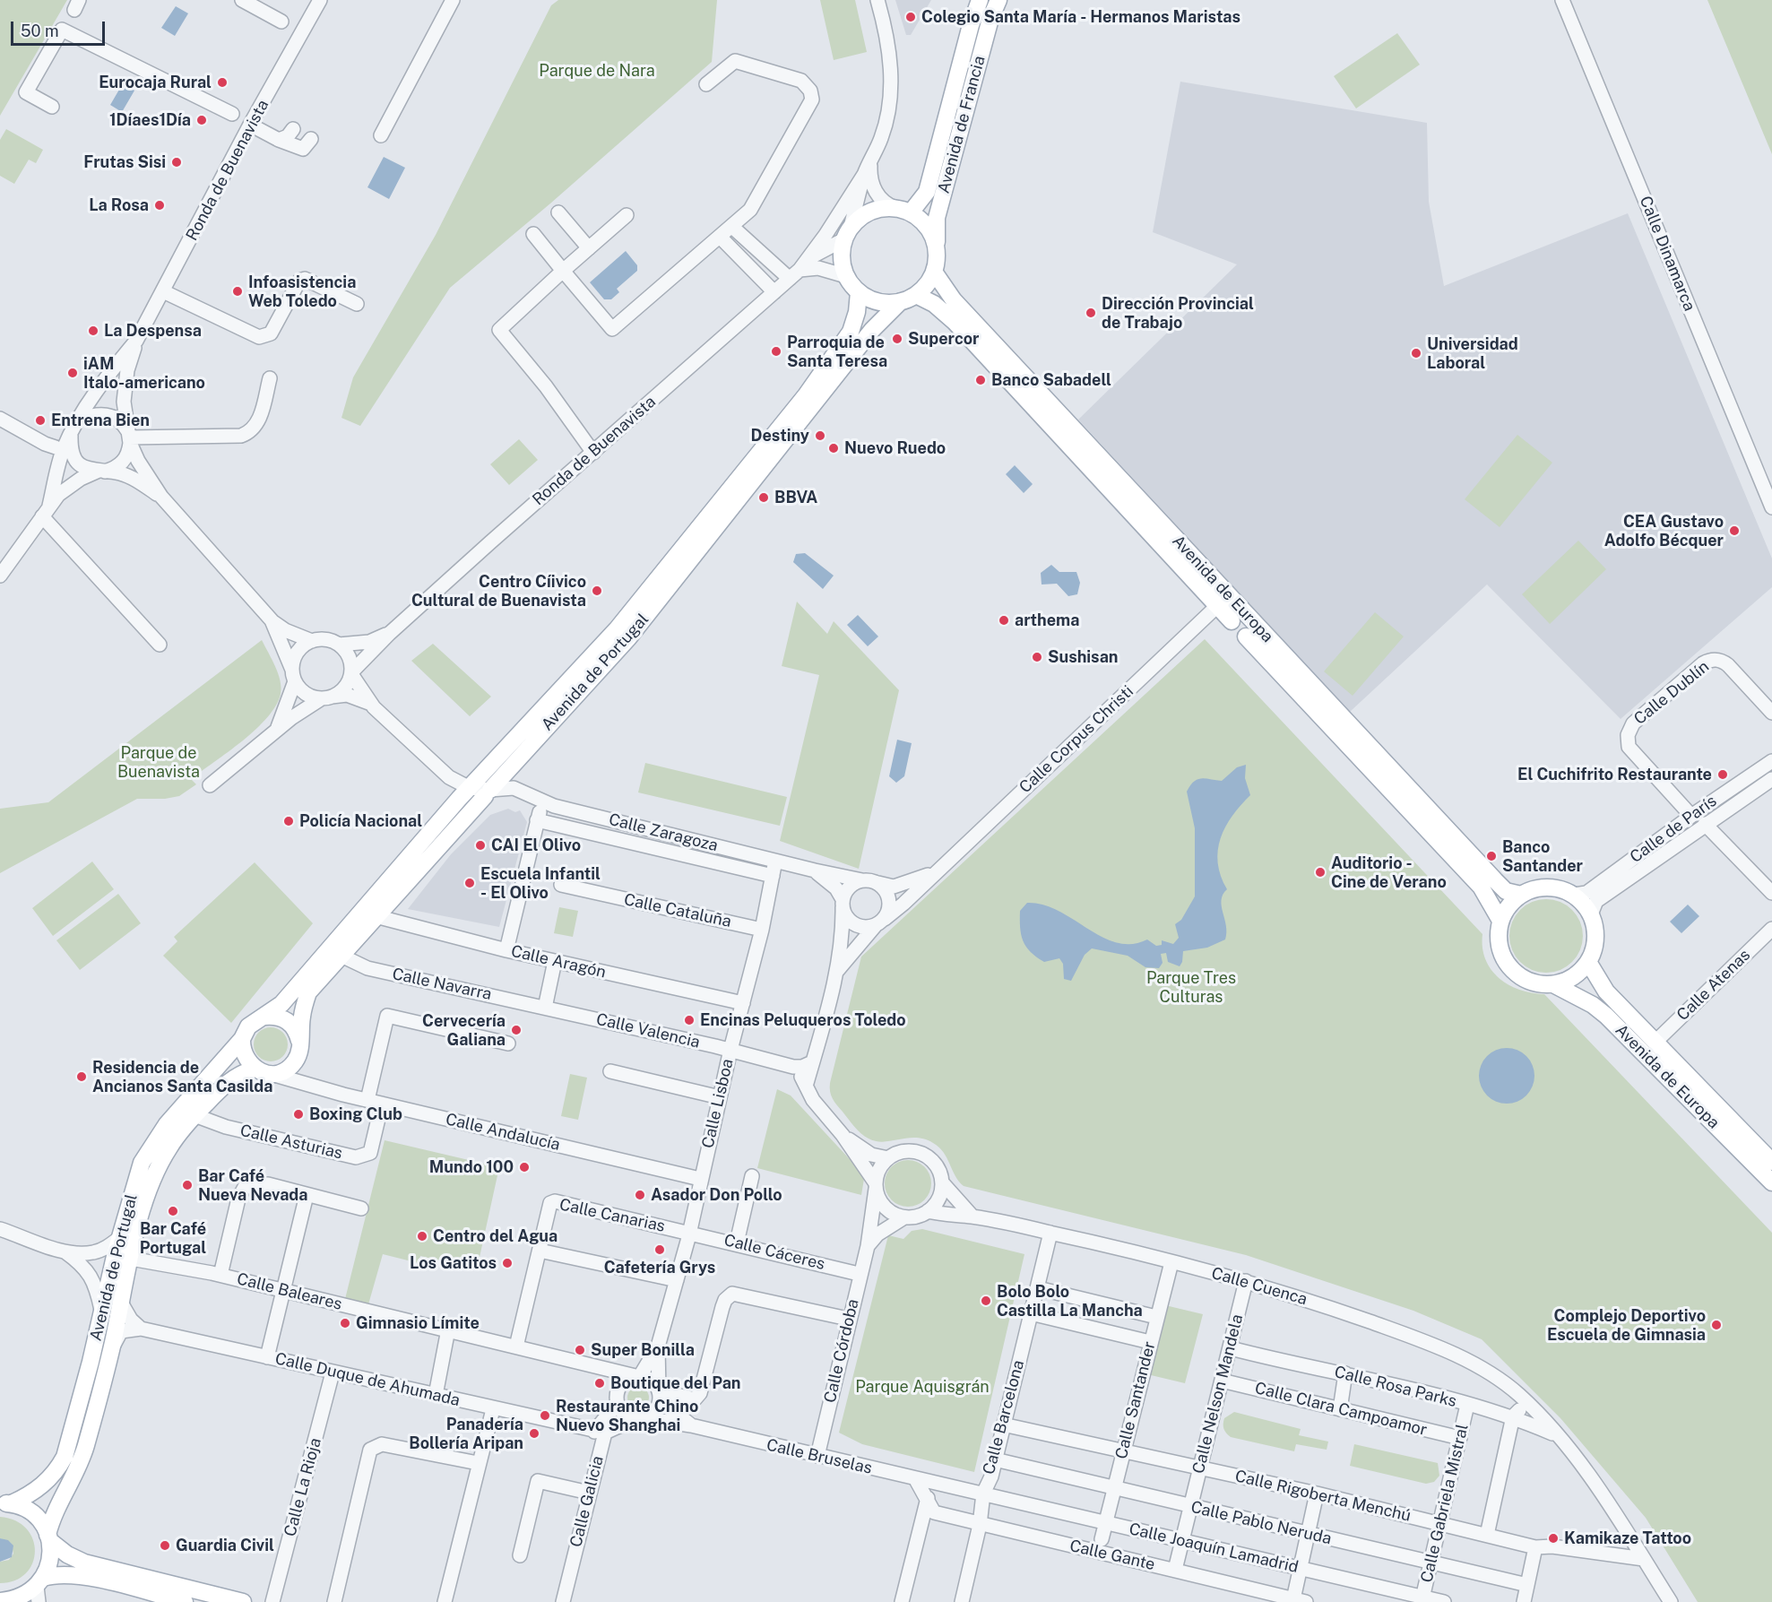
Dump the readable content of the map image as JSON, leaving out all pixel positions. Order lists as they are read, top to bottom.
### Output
{
  "streets": {
    "main road": ["Avenida de Francia", "Avenida de Europa", "Avenida de Portugal"],
    "street": [
      "Ronda de Buenavista",
      "Calle Dinamarca",
      "Calle Dublín",
      "Calle Corpus Christi",
      "Calle de París",
      "Calle Zaragoza",
      "Calle Cataluña",
      "Calle Aragón",
      "Calle Navarra",
      "Calle Atenas",
      "Calle Valencia",
      "Calle Lisboa",
      "Calle Andalucía",
      "Calle Asturias",
      "Calle Canarias",
      "Calle Cáceres",
      "Calle Cuenca",
      "Calle Baleares",
      "Calle Córdoba",
      "Calle Duque de Ahumada",
      "Calle Rosa Parks",
      "Calle Nelson Mandela",
      "Calle Santander",
      "Calle Clara Campoamor",
      "Calle Barcelona",
      "Calle Bruselas",
      "Calle La Rioja",
      "Calle Rigoberta Menchú",
      "Calle Galicia",
      "Calle Gabriela Mistral",
      "Calle Pablo Neruda",
      "Calle Joaquín Lamadrid",
      "Calle Gante"
    ]
  },
  "crossings": [
    ["Avenida de Francia", "Ronda de Buenavista"],
    ["Avenida de Francia", "Avenida de Europa"],
    ["Avenida de Francia", "Avenida de Portugal"],
    ["Ronda de Buenavista", "Avenida de Europa"],
    ["Ronda de Buenavista", "Avenida de Portugal"],
    ["Avenida de Europa", "Avenida de Portugal"],
    ["Avenida de Europa", "Calle Corpus Christi"],
    ["Avenida de Europa", "Calle de París"],
    ["Avenida de Europa", "Calle Atenas"],
    ["Avenida de Portugal", "Calle Zaragoza"],
    ["Avenida de Portugal", "Calle Aragón"],
    ["Avenida de Portugal", "Calle Navarra"],
    ["Avenida de Portugal", "Calle Andalucía"],
    ["Avenida de Portugal", "Calle Asturias"],
    ["Avenida de Portugal", "Calle Baleares"],
    ["Calle Dublín", "Calle de París"],
    ["Calle Corpus Christi", "Calle Zaragoza"],
    ["Calle Zaragoza", "Calle Lisboa"],
    ["Calle Cataluña", "Calle Lisboa"],
    ["Calle Aragón", "Calle Lisboa"],
    ["Calle Navarra", "Calle Valencia"],
    ["Calle Valencia", "Calle Lisboa"],
    ["Calle Lisboa", "Calle Andalucía"],
    ["Calle Lisboa", "Calle Canarias"],
    ["Calle Lisboa", "Calle Cáceres"],
    ["Calle Lisboa", "Calle Baleares"],
    ["Calle Lisboa", "Calle Bruselas"],
    ["Calle Andalucía", "Calle Asturias"],
    ["Calle Canarias", "Calle Cáceres"],
    ["Calle Canarias", "Calle Baleares"],
    ["Calle Cáceres", "Calle Córdoba"],
    ["Calle Cuenca", "Calle Córdoba"],
    ["Calle Cuenca", "Calle Rosa Parks"],
    ["Calle Cuenca", "Calle Nelson Mandela"],
    ["Calle Cuenca", "Calle Santander"],
    ["Calle Cuenca", "Calle Barcelona"],
    ["Calle Baleares", "Calle Bruselas"],
    ["Calle Córdoba", "Calle Bruselas"],
    ["Calle Duque de Ahumada", "Calle La Rioja"],
    ["Calle Duque de Ahumada", "Calle Galicia"],
    ["Calle Rosa Parks", "Calle Nelson Mandela"],
    ["Calle Rosa Parks", "Calle Rigoberta Menchú"],
    ["Calle Rosa Parks", "Calle Gabriela Mistral"],
    ["Calle Nelson Mandela", "Calle Clara Campoamor"],
    ["Calle Nelson Mandela", "Calle Rigoberta Menchú"],
    ["Calle Nelson Mandela", "Calle Pablo Neruda"],
    ["Calle Nelson Mandela", "Calle Joaquín Lamadrid"],
    ["Calle Nelson Mandela", "Calle Gante"],
    ["Calle Santander", "Calle Rigoberta Menchú"],
    ["Calle Santander", "Calle Pablo Neruda"],
    ["Calle Santander", "Calle Joaquín Lamadrid"],
    ["Calle Clara Campoamor", "Calle Gabriela Mistral"],
    ["Calle Barcelona", "Calle Bruselas"],
    ["Calle Barcelona", "Calle Rigoberta Menchú"],
    ["Calle Barcelona", "Calle Pablo Neruda"],
    ["Calle Barcelona", "Calle Joaquín Lamadrid"],
    ["Calle Barcelona", "Calle Gante"],
    ["Calle Bruselas", "Calle Joaquín Lamadrid"],
    ["Calle Rigoberta Menchú", "Calle Gabriela Mistral"],
    ["Calle Gabriela Mistral", "Calle Pablo Neruda"],
    ["Calle Gabriela Mistral", "Calle Joaquín Lamadrid"]
  ],
  "parks": [
    "Parque de Nara",
    "Parque de Buenavista",
    "Parque Tres Culturas",
    "Parque Aquisgrán"
  ],
  "places": [
    "Colegio Santa María - Hermanos Maristas",
    "Eurocaja Rural",
    "1Díaes1Día",
    "Frutas Sisi",
    "La Rosa",
    "Infoasistencia Web Toledo",
    "Dirección Provincial de Trabajo",
    "La Despensa",
    "Supercor",
    "Parroquia de Santa Teresa",
    "Universidad Laboral",
    "iAM Italo-americano",
    "Banco Sabadell",
    "Entrena Bien",
    "Destiny",
    "Nuevo Ruedo",
    "BBVA",
    "CEA Gustavo Adolfo Bécquer",
    "Centro Cíivico Cultural de Buenavista",
    "arthema",
    "Sushisan",
    "El Cuchifrito Restaurante",
    "Policía Nacional",
    "CAI El Olivo",
    "Banco Santander",
    "Auditorio - Cine de Verano",
    "Escuela Infantil - El Olivo",
    "Encinas Peluqueros Toledo",
    "Cervecería Galiana",
    "Residencia de Ancianos Santa Casilda",
    "Boxing Club",
    "Mundo 100",
    "Bar Café Nueva Nevada",
    "Asador Don Pollo",
    "Bar Café Portugal",
    "Centro del Agua",
    "Cafetería Grys",
    "Los Gatitos",
    "Bolo Bolo Castilla La Mancha",
    "Gimnasio Límite",
    "Complejo Deportivo Escuela de Gimnasia",
    "Super Bonilla",
    "Boutique del Pan",
    "Restaurante Chino Nuevo Shanghai",
    "Panadería Bollería Aripan",
    "Kamikaze Tattoo",
    "Guardia Civil"
  ],
  "scale_bar": "50 m"
}
